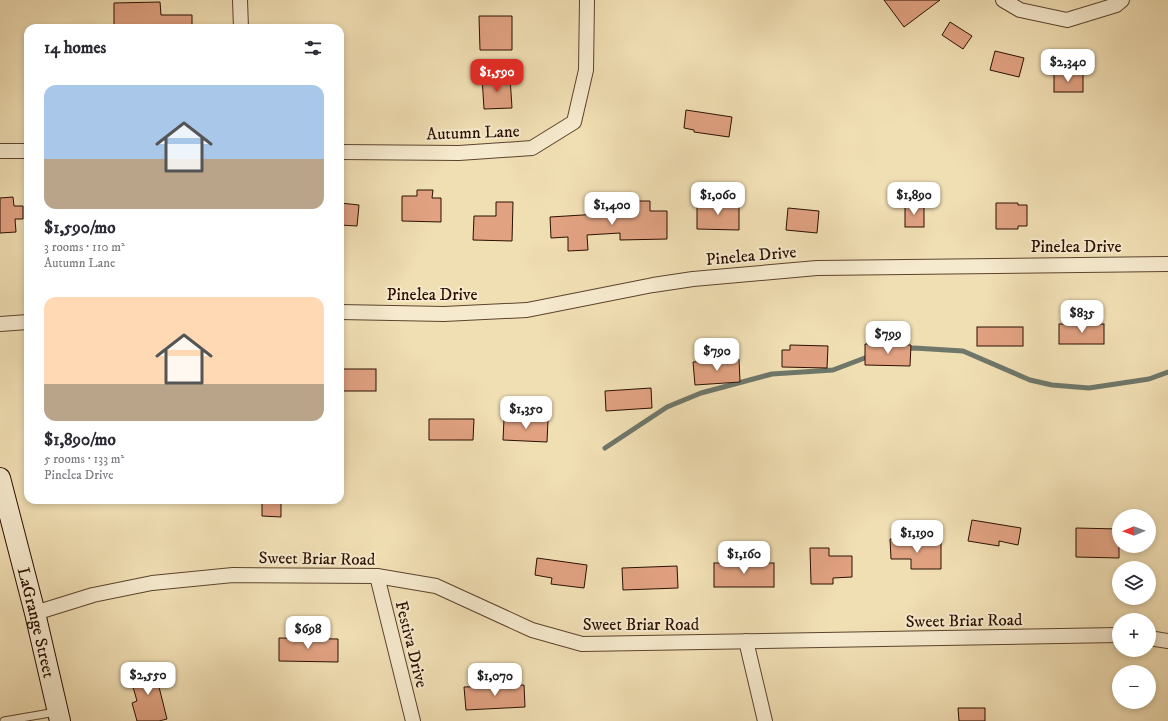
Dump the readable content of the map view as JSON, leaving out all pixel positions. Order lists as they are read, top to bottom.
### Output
{
  "streets": {
    "street": [
      "Autumn Lane",
      "Pinelea Drive",
      "Sweet Briar Road",
      "LaGrange Street",
      "Festiva Drive"
    ]
  },
  "crossings": [
    ["Sweet Briar Road", "LaGrange Street"],
    ["Sweet Briar Road", "Festiva Drive"]
  ],
  "north": "left",
  "page": {
    "heading": "14 homes",
    "price": [
      "$2,340",
      "$1,590",
      "$1,060",
      "$1,890",
      "$1,400",
      "$835",
      "$799",
      "$790",
      "$1,350",
      "$1,190",
      "$1,160",
      "$698",
      "$2,550",
      "$1,070"
    ],
    "list": [
      {
        "name": "$1,590/mo",
        "note": "3 rooms · 110 m² · Autumn Lane"
      },
      {
        "name": "$1,890/mo",
        "note": "5 rooms · 133 m² · Pinelea Drive"
      }
    ],
    "map_buttons": ["+", "−"]
  }
}
